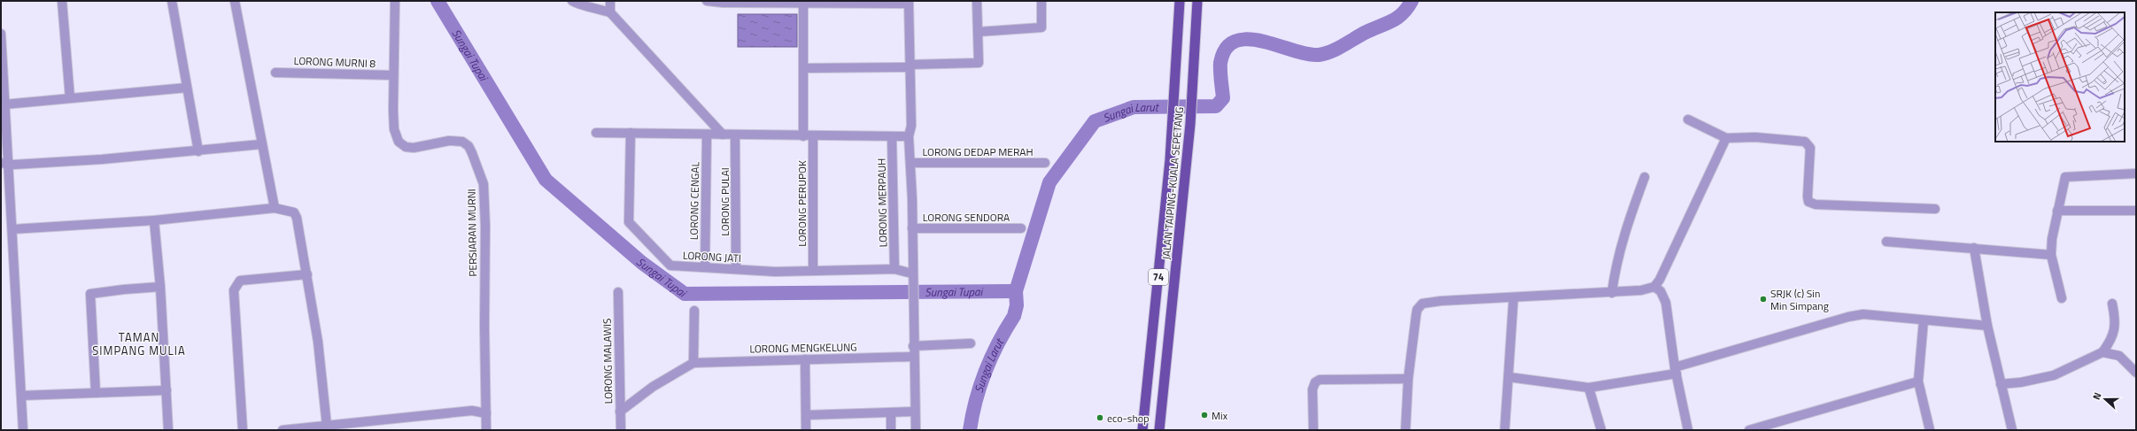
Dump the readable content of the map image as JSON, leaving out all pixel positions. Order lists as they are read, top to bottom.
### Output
{
  "streets": {
    "main road": ["JALAN TAIPING-KUALA SEPETANG", "74"],
    "street": [
      "LORONG MURNI 8",
      "LORONG DEDAP MERAH",
      "LORONG CENGAL",
      "LORONG PULAI",
      "LORONG MERPAUH",
      "LORONG PERUPOK",
      "LORONG SENDORA",
      "PERSIARAN MURNI",
      "LORONG JATI",
      "LORONG MENGKELUNG",
      "LORONG MALAWIS"
    ]
  },
  "crossings": [
    ["LORONG MURNI 8", "PERSIARAN MURNI"],
    ["LORONG CENGAL", "LORONG JATI"],
    ["LORONG PULAI", "LORONG JATI"],
    ["LORONG MERPAUH", "LORONG JATI"],
    ["LORONG PERUPOK", "LORONG JATI"]
  ],
  "districts": ["TAMAN SIMPANG MULIA"],
  "water": ["Sungai Tupai", "Sungai Larut"],
  "places": ["SRJK (c) Sin Min Simpang", "Mix", "eco-shop"],
  "north": "left"
}
